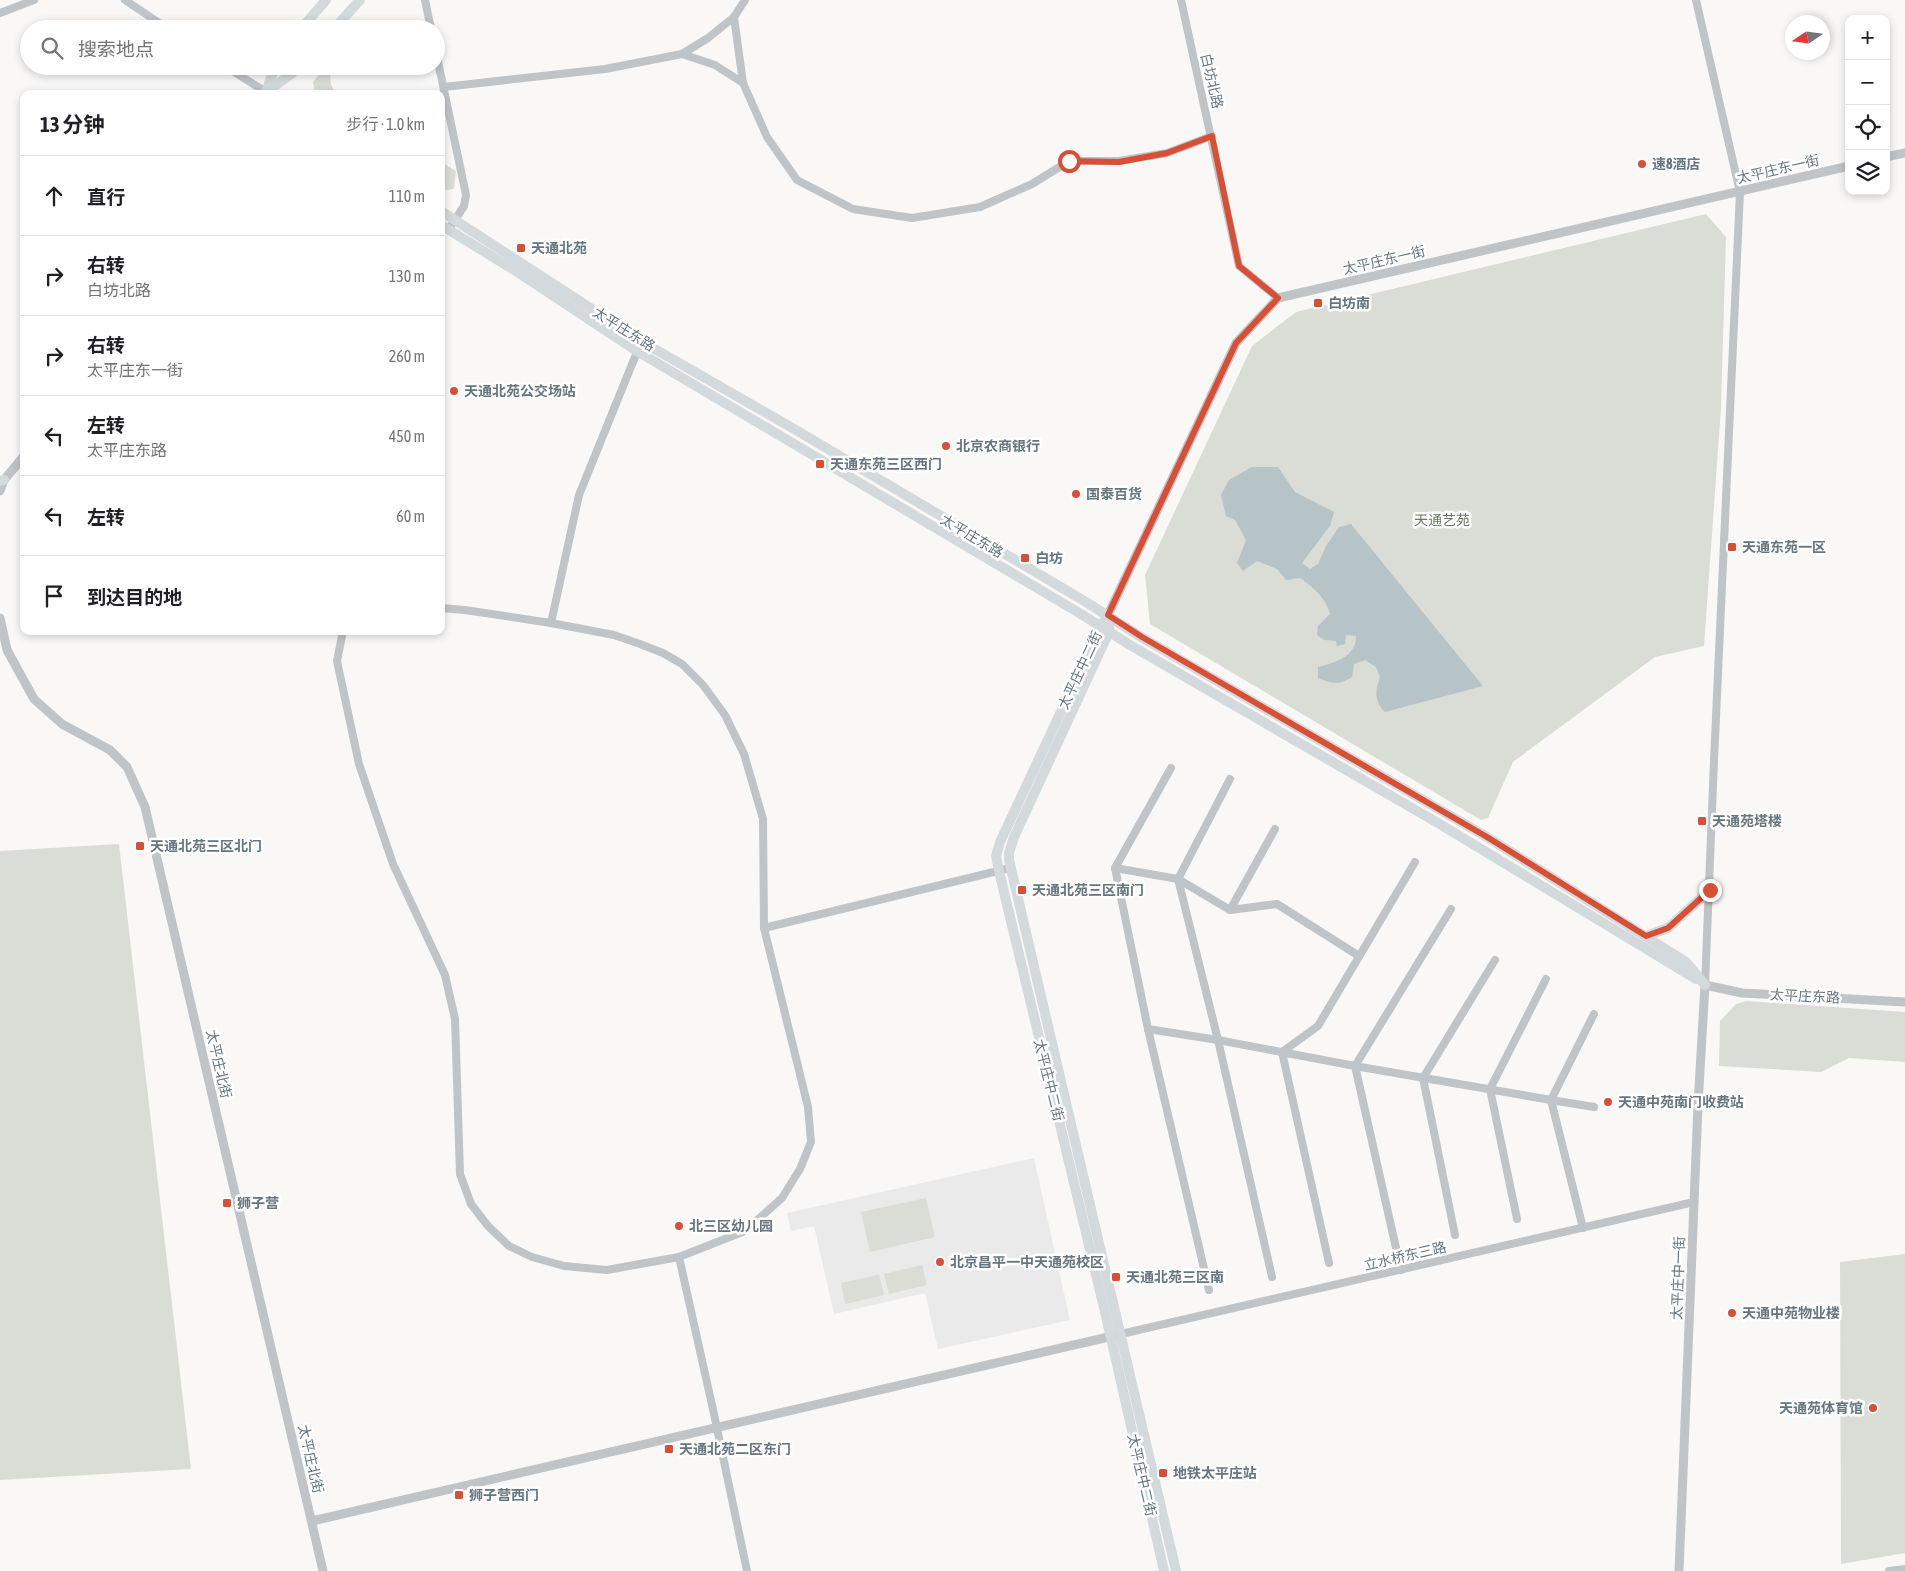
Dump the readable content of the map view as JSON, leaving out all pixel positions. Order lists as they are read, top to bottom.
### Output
{
  "streets": {
    "main road": ["太平庄东路", "太平庄中二街"],
    "street": [
      "白坊北路",
      "太平庄东一街",
      "太平庄北街",
      "立水桥东三路",
      "太平庄中一街"
    ]
  },
  "crossings": [
    ["白坊北路", "太平庄东一街"],
    ["太平庄东路", "太平庄中二街"],
    ["太平庄东路", "太平庄中一街"],
    ["太平庄中二街", "立水桥东三路"],
    ["立水桥东三路", "太平庄中一街"]
  ],
  "parks": ["天通艺苑"],
  "places": {
    "other": [
      "速8酒店",
      "天通北苑公交场站",
      "北京农商银行",
      "国泰百货",
      "天通中苑南门收费站",
      "北三区幼儿园",
      "北京昌平一中天通苑校区",
      "天通中苑物业楼",
      "天通苑体育馆"
    ],
    "transit": [
      "天通北苑",
      "白坊南",
      "天通东苑三区西门",
      "天通东苑一区",
      "白坊",
      "天通苑塔楼",
      "天通北苑三区北门",
      "天通北苑三区南门",
      "狮子营",
      "天通北苑三区南",
      "天通北苑二区东门",
      "地铁太平庄站",
      "狮子营西门"
    ]
  },
  "north": "left",
  "page": {
    "map_buttons": ["+", "−"],
    "search": "搜索地点",
    "heading": ["13 分钟", "步行 · 1.0 km"],
    "list": [
      ["直行", "110 m"],
      ["右转", "白坊北路", "130 m"],
      ["右转", "太平庄东一街", "260 m"],
      ["左转", "太平庄东路", "450 m"],
      ["左转", "60 m"],
      "到达目的地"
    ]
  }
}
